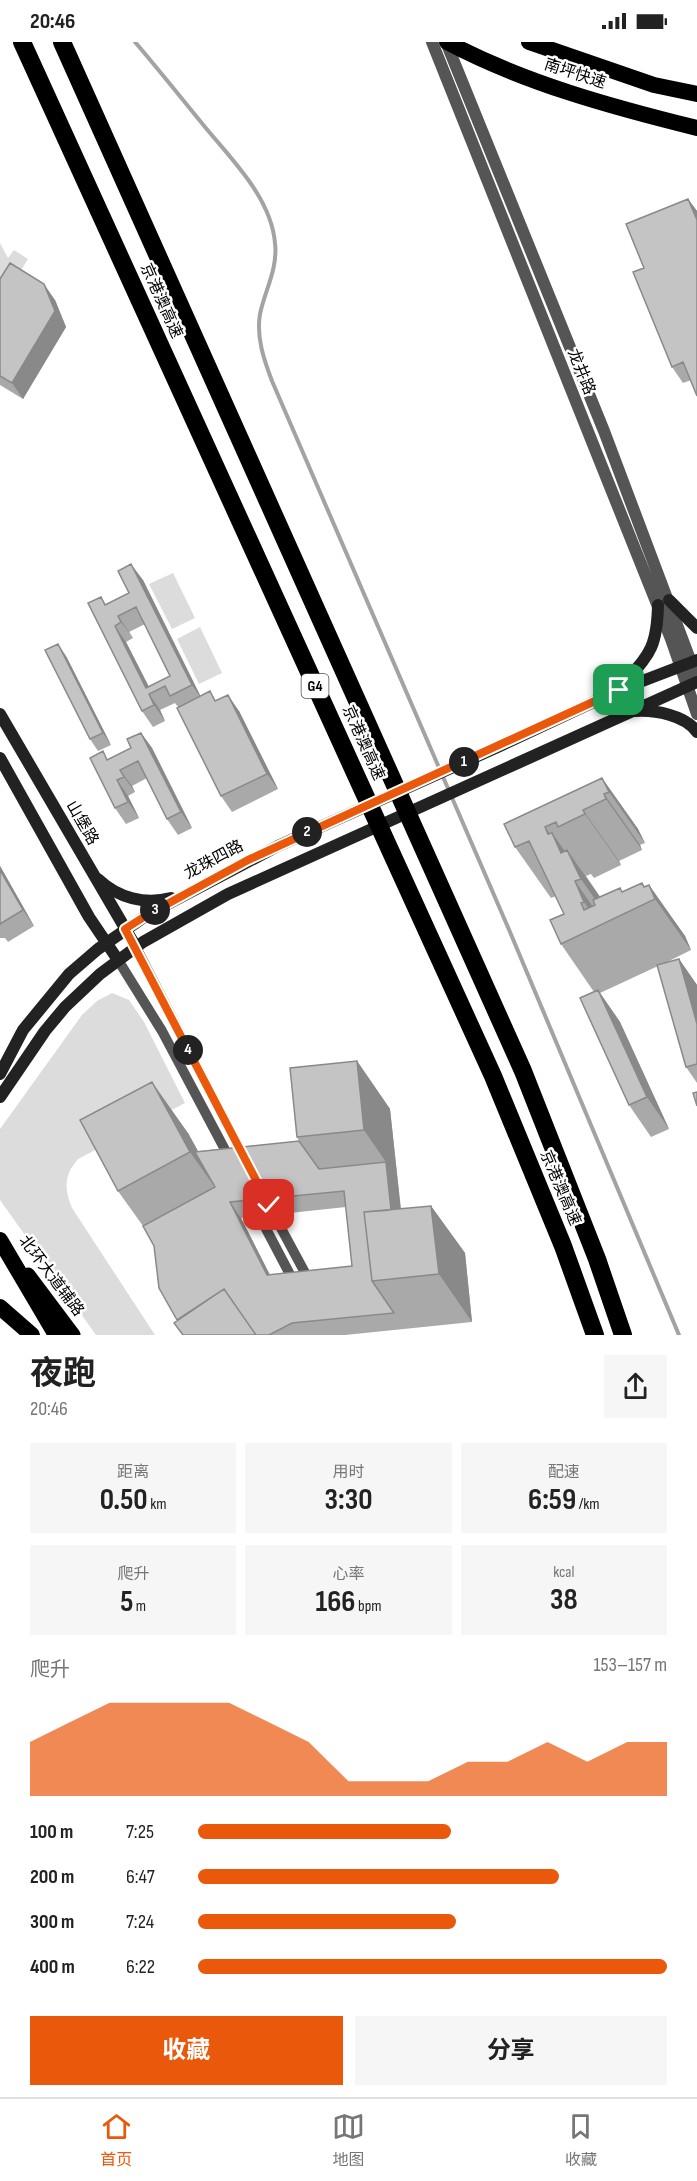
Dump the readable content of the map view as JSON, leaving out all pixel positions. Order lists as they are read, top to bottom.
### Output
{
  "streets": {
    "highway": ["南坪快速", "京港澳高速", "G4"],
    "main road": ["山堡路", "龙珠四路", "北环大道辅路"],
    "street": ["龙井路"]
  },
  "crossings": [
    ["南坪快速", "龙井路"],
    ["龙井路", "龙珠四路"],
    ["山堡路", "龙珠四路"]
  ],
  "page": {
    "status": "20:46",
    "pins": [
      "1",
      "2",
      "3",
      "4"
    ],
    "heading": ["夜跑", "20:46"],
    "stats": [
      ["距离", "0.50 km"],
      ["用时", "3:30"],
      ["配速", "6:59 /km"],
      ["爬升", "5 m"],
      ["心率", "166 bpm"],
      ["kcal", "38"]
    ],
    "chart": ["爬升", "153–157 m"],
    "list": [
      {
        "name": "100 m",
        "note": "7:25"
      },
      {
        "name": "200 m",
        "note": "6:47"
      },
      {
        "name": "300 m",
        "note": "7:24"
      },
      {
        "name": "400 m",
        "note": "6:22"
      }
    ],
    "buttons": ["收藏", "分享"],
    "tabs": ["首页", "地图", "收藏"]
  }
}
